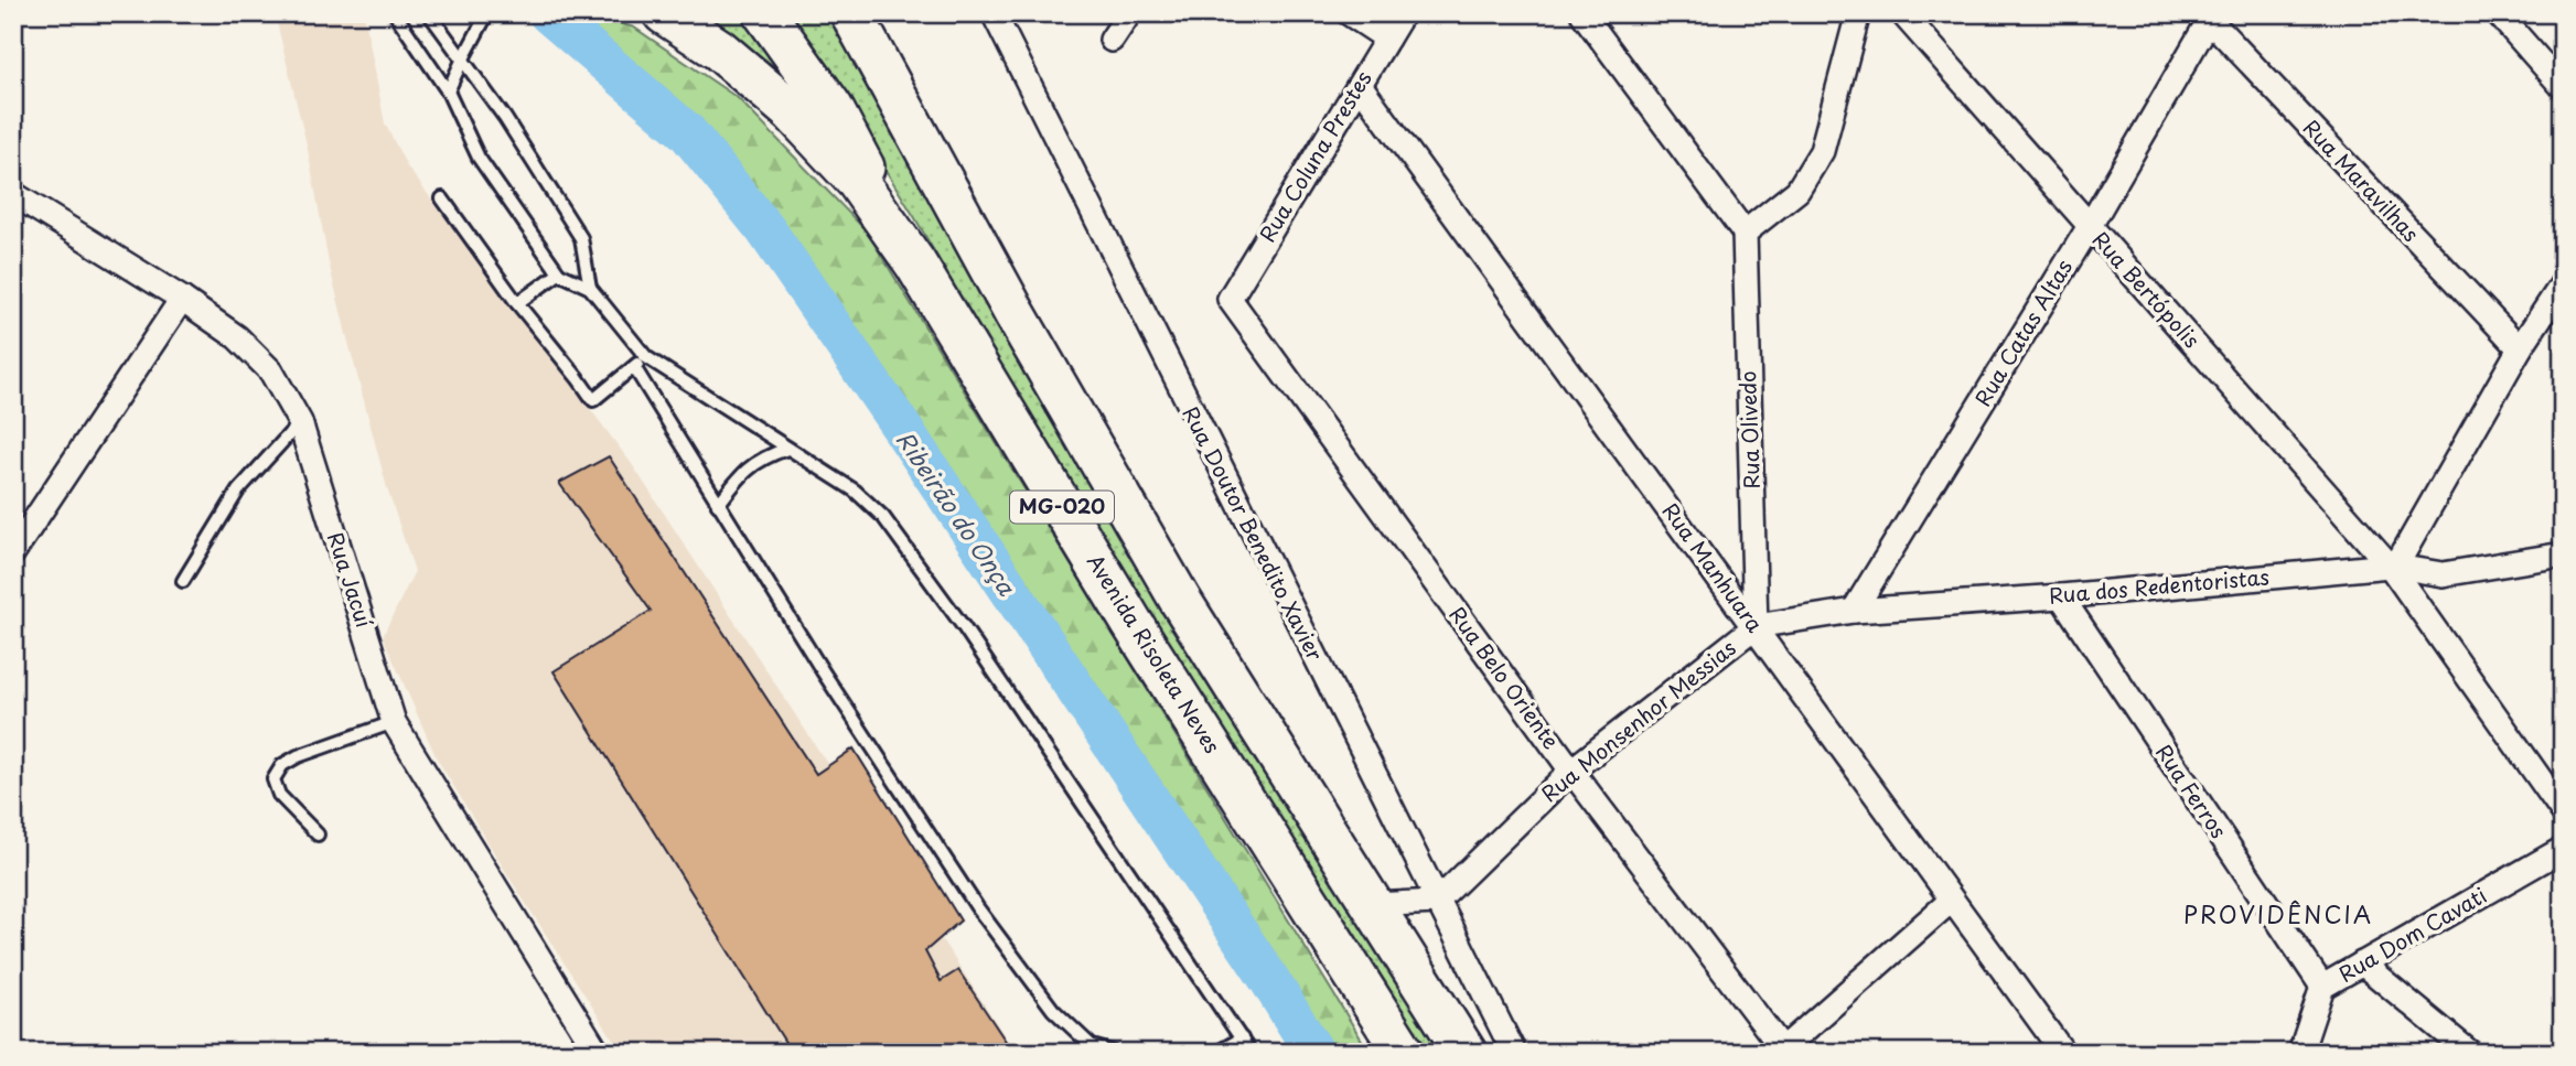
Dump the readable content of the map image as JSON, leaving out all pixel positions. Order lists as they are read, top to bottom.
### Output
{
  "streets": {
    "highway": ["MG-020", "Avenida Risoleta Neves"],
    "street": [
      "Rua Coluna Prestes",
      "Rua Maravilhas",
      "Rua Bertópolis",
      "Rua Catas Altas",
      "Rua Olivedo",
      "Rua Doutor Benedito Xavier",
      "Rua Manhuara",
      "Rua Jacuí",
      "Rua dos Redentoristas",
      "Rua Belo Oriente",
      "Rua Monsenhor Messias",
      "Rua Ferros",
      "Rua Dom Cavati"
    ]
  },
  "crossings": [
    ["Rua Coluna Prestes", "Rua Manhuara"],
    ["Rua Coluna Prestes", "Rua Belo Oriente"],
    ["Rua Maravilhas", "Rua Catas Altas"],
    ["Rua Bertópolis", "Rua Catas Altas"],
    ["Rua Bertópolis", "Rua dos Redentoristas"],
    ["Rua Catas Altas", "Rua dos Redentoristas"],
    ["Rua Olivedo", "Rua Manhuara"],
    ["Rua Olivedo", "Rua dos Redentoristas"],
    ["Rua Olivedo", "Rua Monsenhor Messias"],
    ["Rua Doutor Benedito Xavier", "Rua Monsenhor Messias"],
    ["Rua Manhuara", "Rua dos Redentoristas"],
    ["Rua Manhuara", "Rua Monsenhor Messias"],
    ["Rua dos Redentoristas", "Rua Monsenhor Messias"],
    ["Rua dos Redentoristas", "Rua Ferros"],
    ["Rua Belo Oriente", "Rua Monsenhor Messias"],
    ["Rua Ferros", "Rua Dom Cavati"]
  ],
  "districts": ["PROVIDÊNCIA"],
  "water": ["Ribeirão do Onça"]
}
